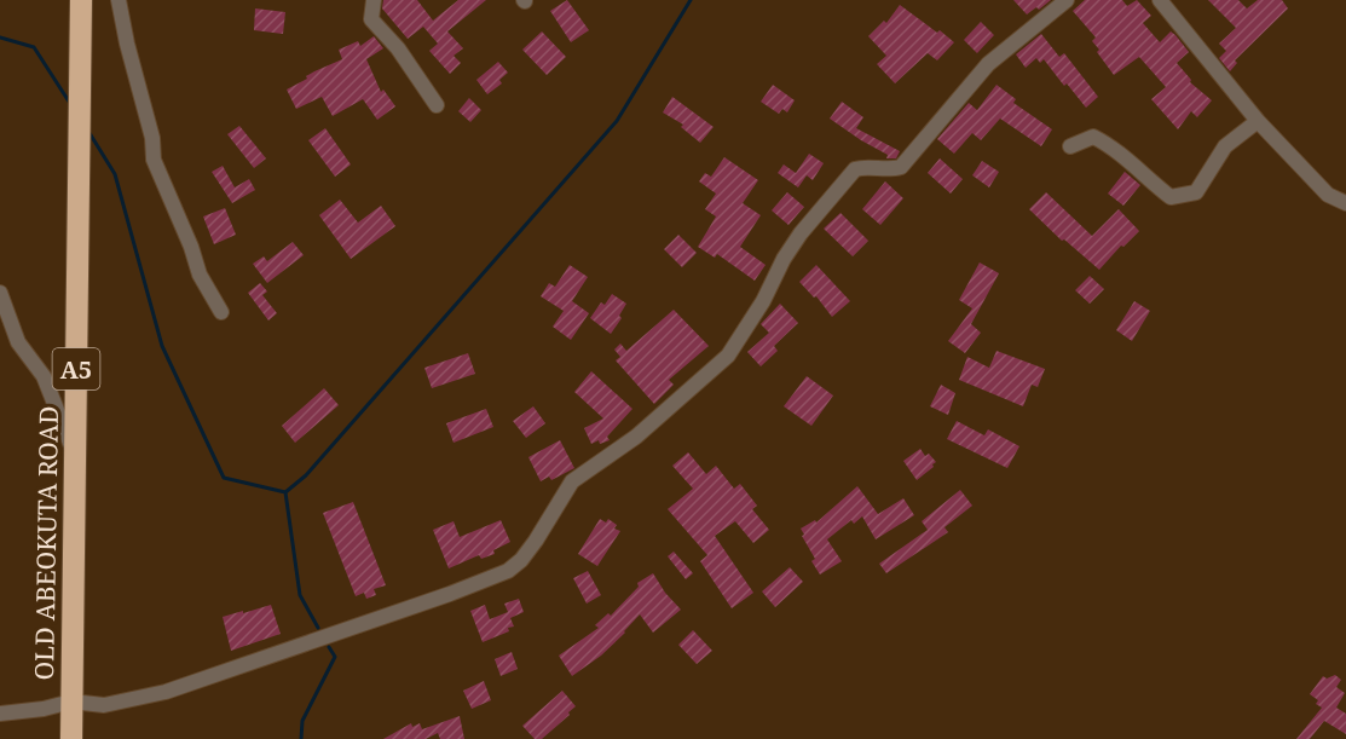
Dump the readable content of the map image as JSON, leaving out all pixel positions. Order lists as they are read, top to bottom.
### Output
{
  "streets": {
    "highway": ["A5", "OLD ABEOKUTA ROAD"]
  }
}
